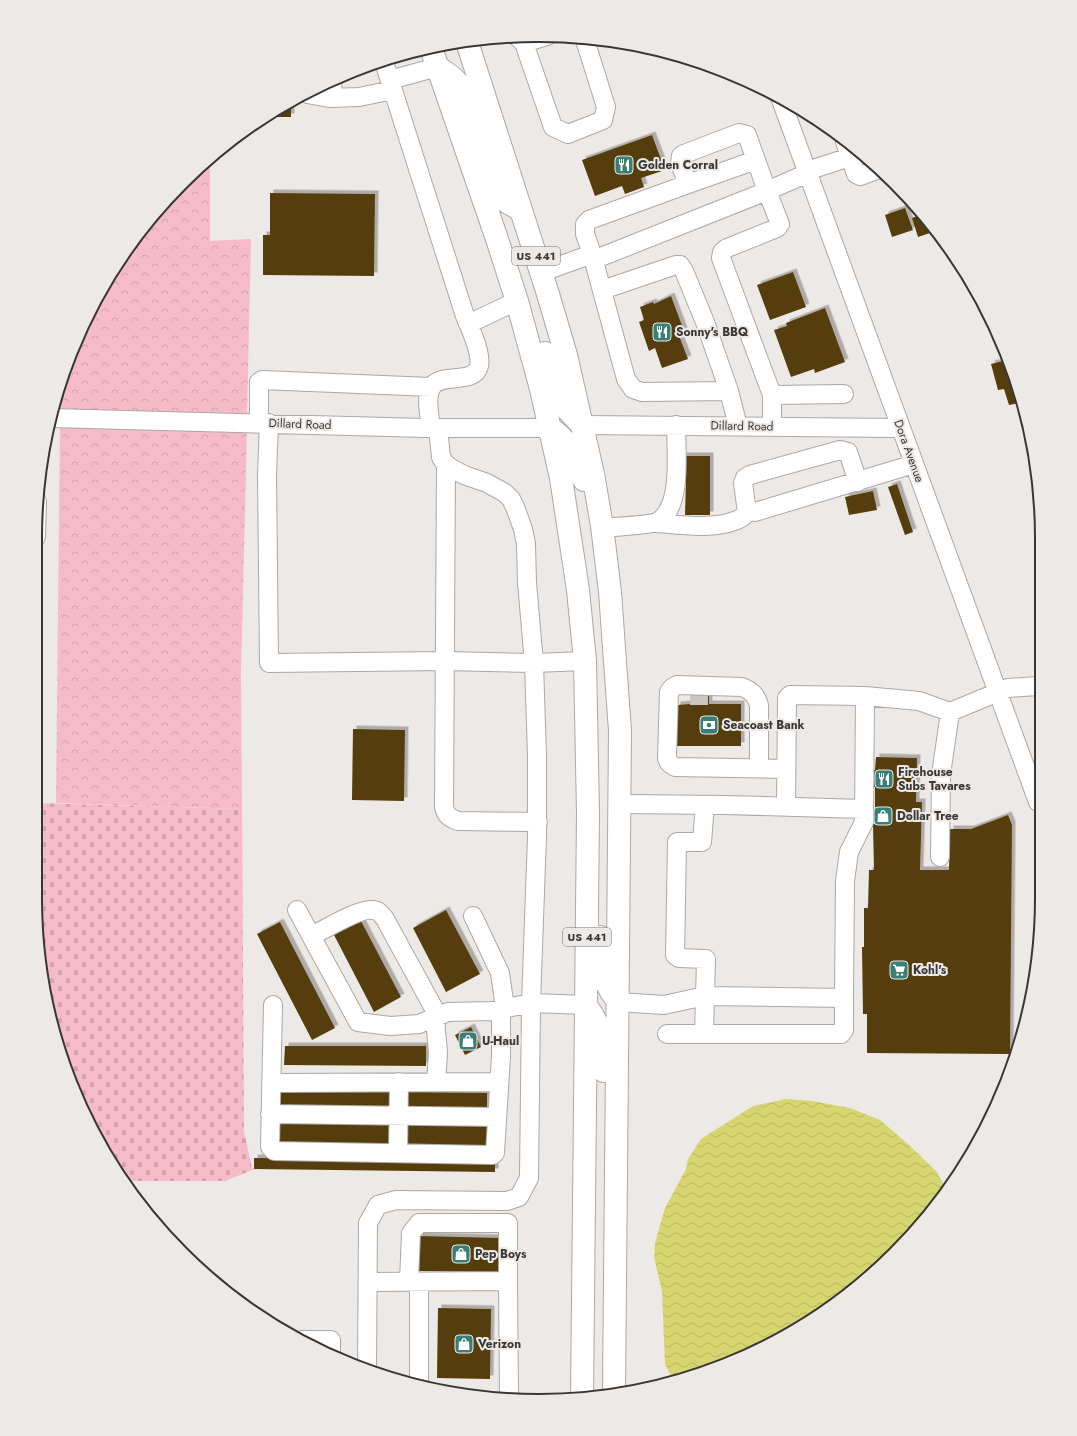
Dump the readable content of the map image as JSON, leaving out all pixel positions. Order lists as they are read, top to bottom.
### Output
{
  "streets": {
    "main road": ["US 441"],
    "street": ["Dillard Road", "Dora Avenue"]
  },
  "crossings": [
    ["US 441", "Dillard Road"],
    ["Dillard Road", "Dora Avenue"]
  ],
  "places": {
    "restaurant": ["Golden Corral", "Sonny's BBQ", "Firehouse Subs Tavares"],
    "bank": ["Seacoast Bank"],
    "shop": [
      "Dollar Tree",
      "U-Haul",
      "Pep Boys",
      "Verizon"
    ],
    "supermarket": ["Kohl's"]
  }
}
